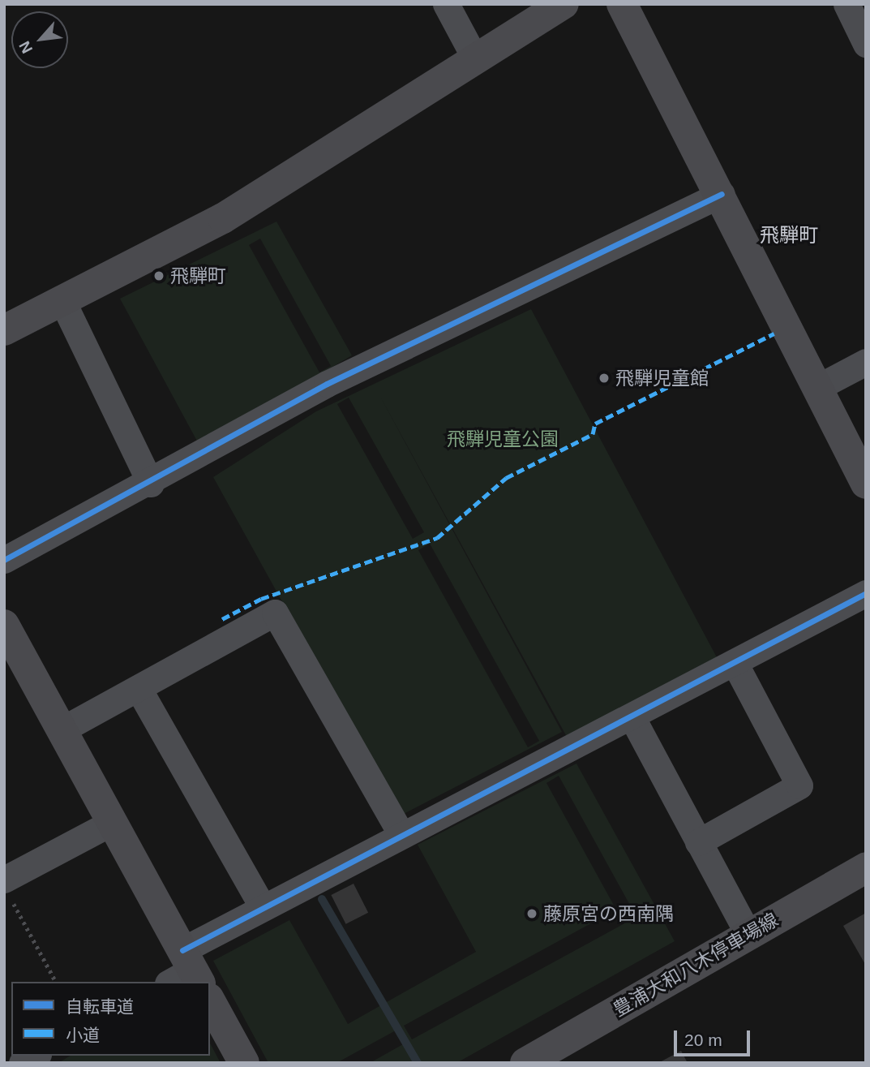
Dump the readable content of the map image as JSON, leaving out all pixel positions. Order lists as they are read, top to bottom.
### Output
{
  "streets": {
    "street": ["豊浦大和八木停車場線"]
  },
  "districts": ["飛騨町"],
  "parks": ["飛騨児童公園"],
  "places": ["飛騨町", "飛騨児童館", "藤原宮の西南隅"],
  "legend": ["自転車道", "小道"],
  "scale_bar": "20 m",
  "north": "bottom left"
}
